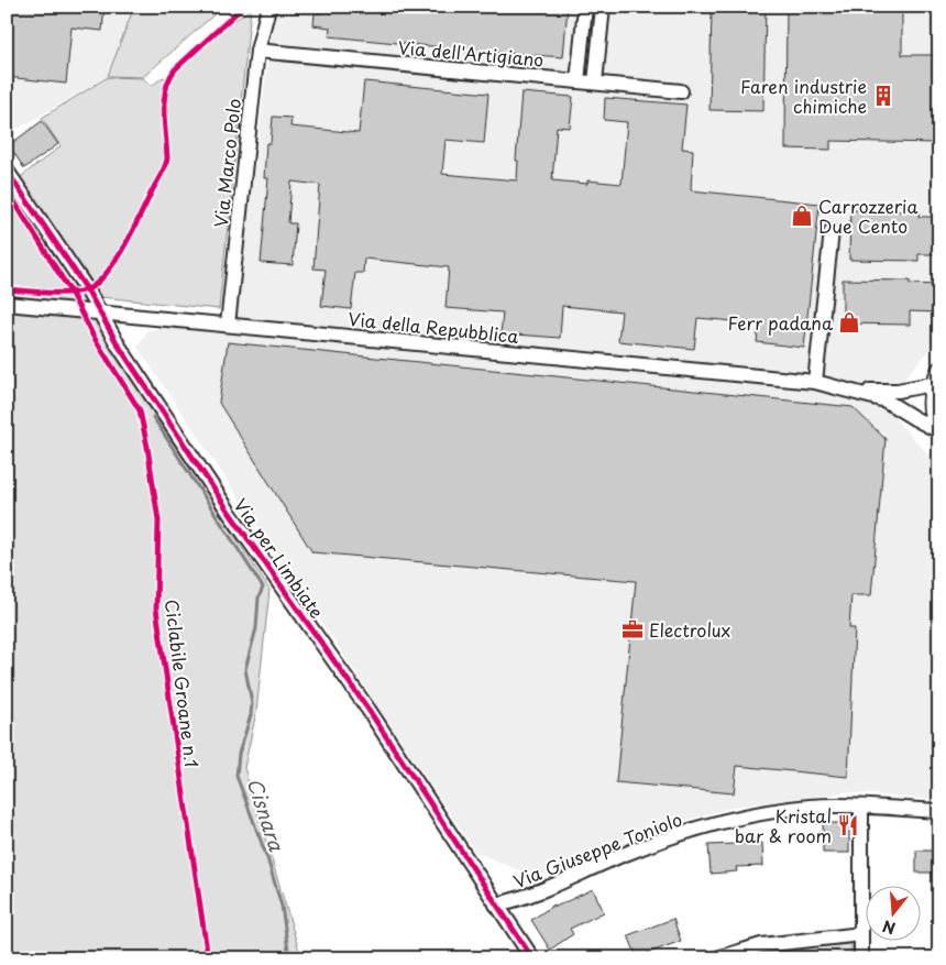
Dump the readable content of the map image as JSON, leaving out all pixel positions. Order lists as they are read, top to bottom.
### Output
{
  "streets": {
    "street": [
      "Via dell'Artigiano",
      "Via Marco Polo",
      "Via della Repubblica",
      "Via per Limbiate",
      "Via Giuseppe Toniolo"
    ],
    "cycle path": ["Ciclabile Groane n.1"]
  },
  "crossings": [
    ["Via dell'Artigiano", "Via Marco Polo"],
    ["Via Marco Polo", "Via della Repubblica"],
    ["Via della Repubblica", "Via per Limbiate"],
    ["Via per Limbiate", "Via Giuseppe Toniolo"]
  ],
  "water": ["Cisnara"],
  "places": {
    "building": ["Faren industrie chimiche"],
    "shop": ["Carrozzeria Due Cento", "Ferr padana"],
    "office": ["Electrolux"],
    "restaurant": ["Kristal bar & room"]
  },
  "north": "bottom"
}
